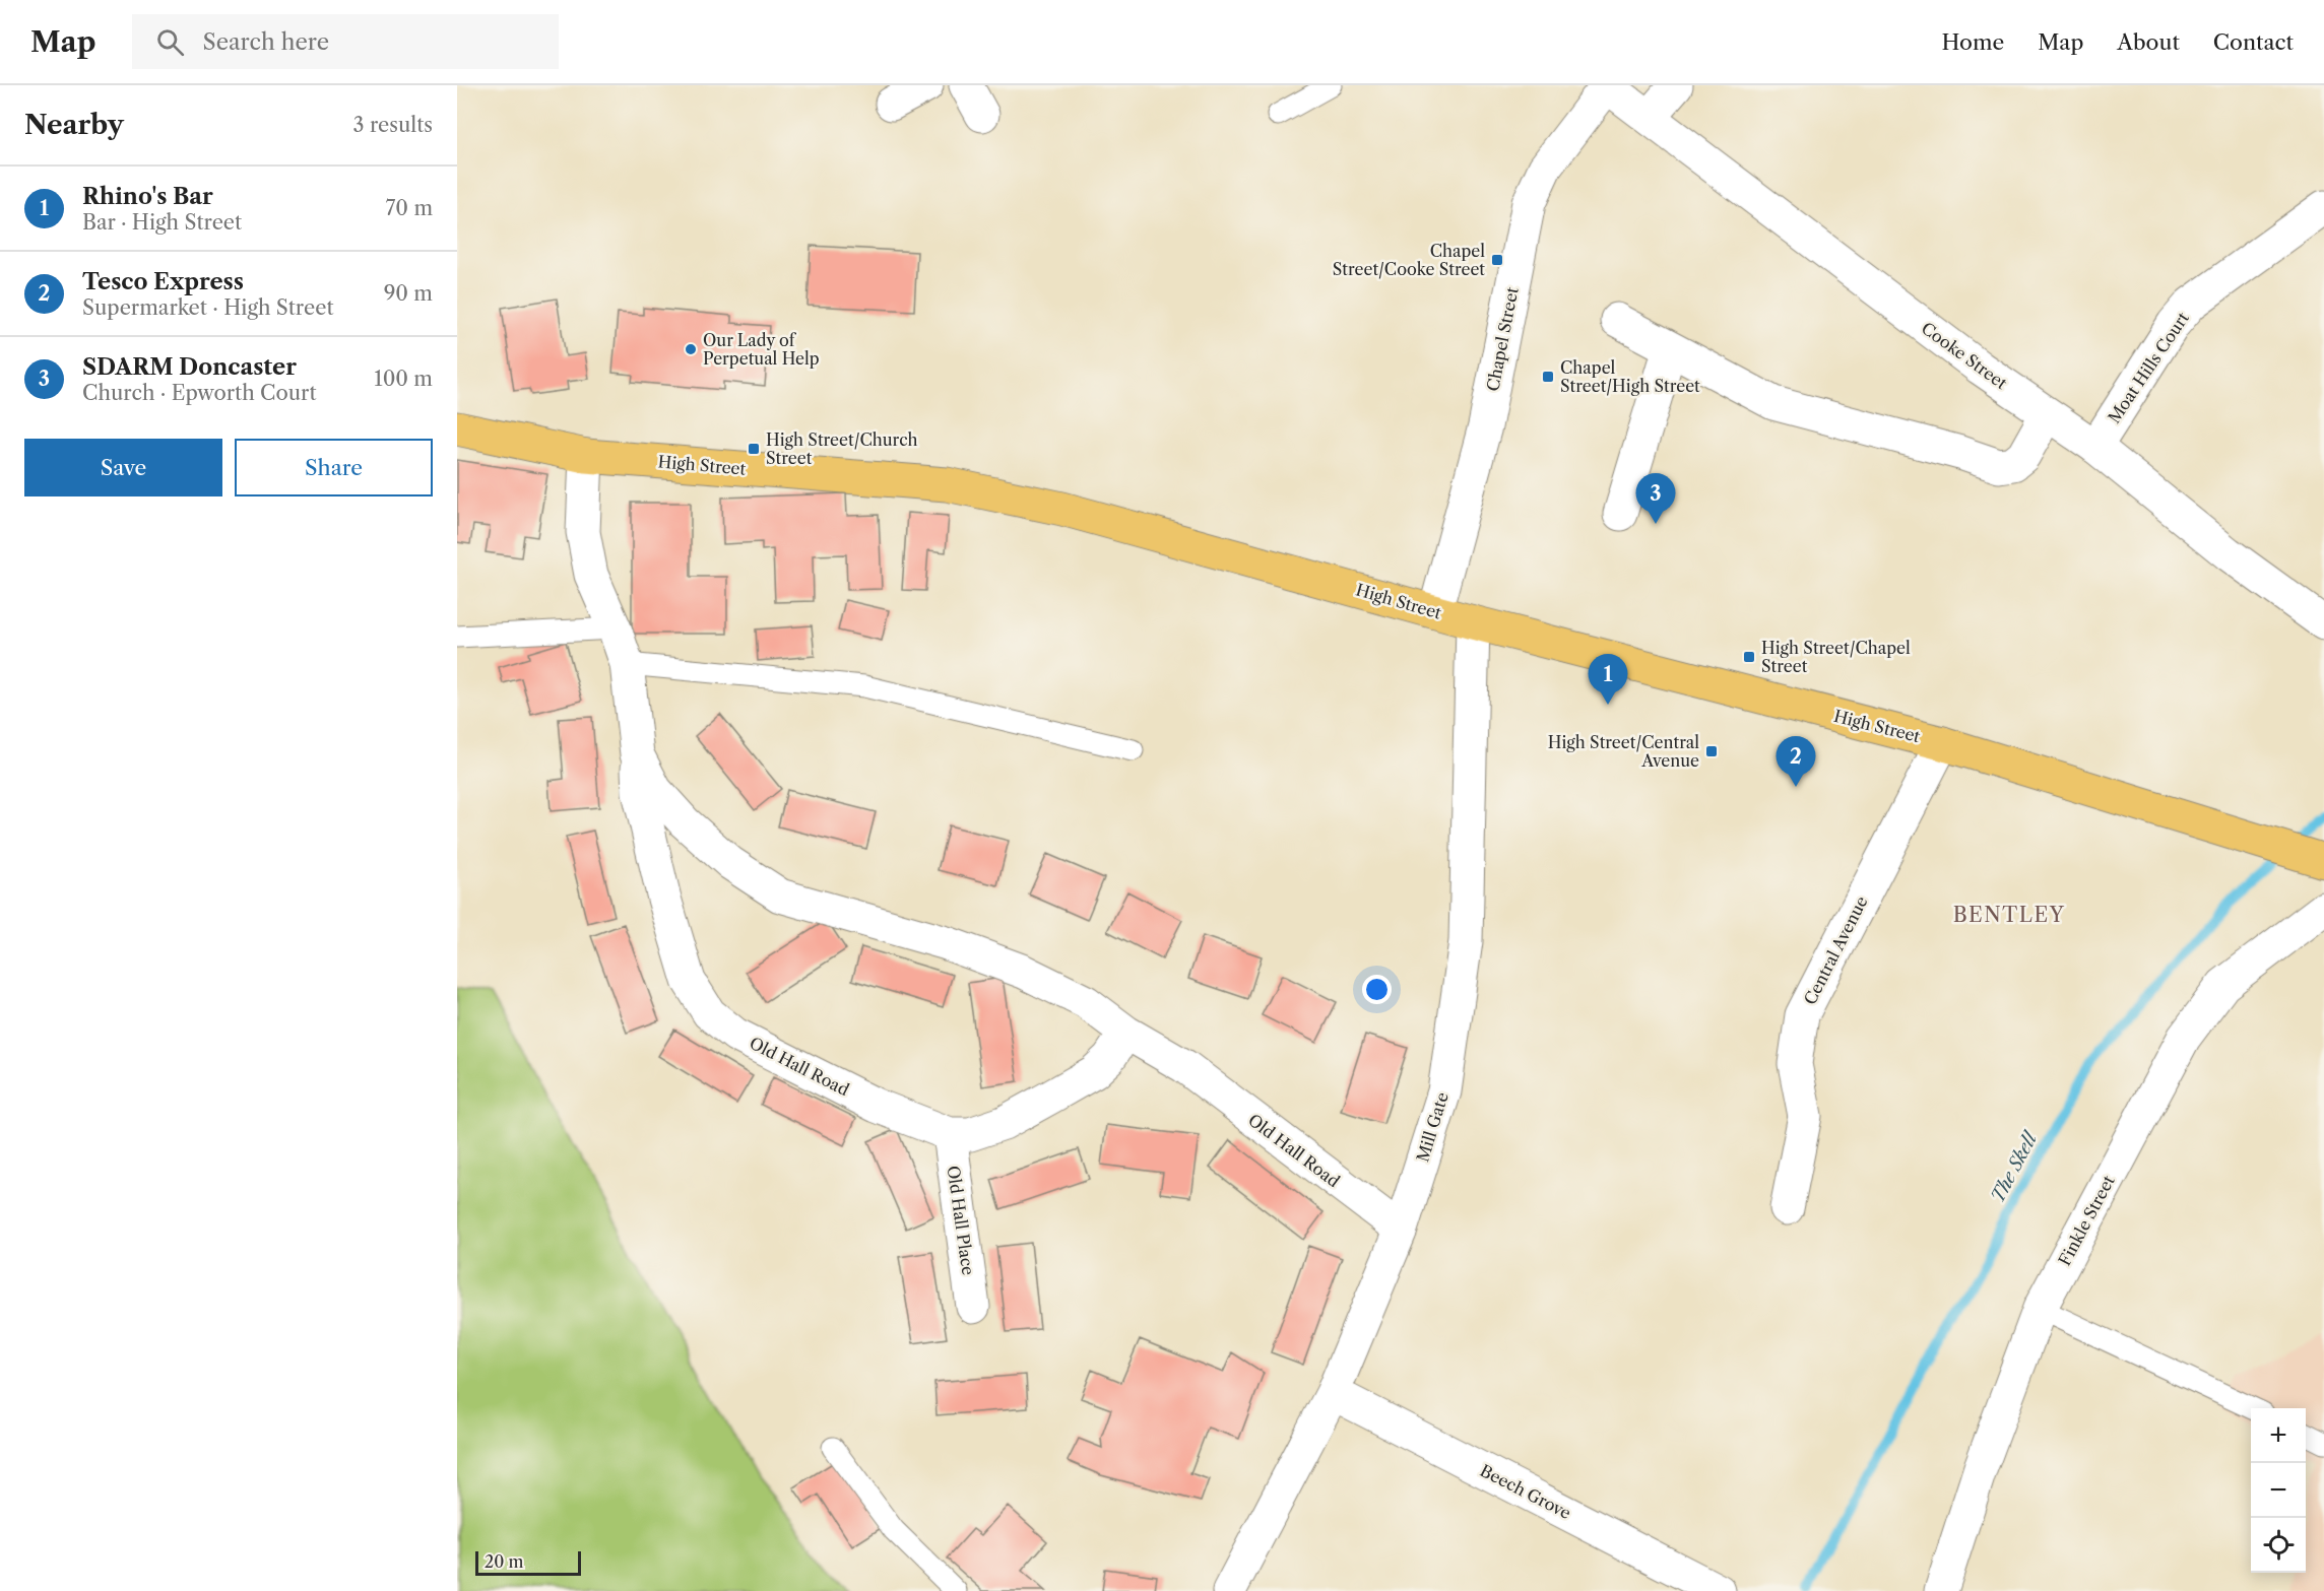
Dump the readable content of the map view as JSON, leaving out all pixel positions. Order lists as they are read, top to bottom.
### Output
{
  "streets": {
    "highway": ["High Street"],
    "street": [
      "Chapel Street",
      "Cooke Street",
      "Moat Hills Court",
      "Central Avenue",
      "Old Hall Road",
      "Mill Gate",
      "Old Hall Place",
      "Finkle Street",
      "Beech Grove"
    ]
  },
  "crossings": [
    ["Chapel Street", "Cooke Street"],
    ["Chapel Street", "High Street"],
    ["Cooke Street", "Moat Hills Court"],
    ["High Street", "Central Avenue"],
    ["High Street", "Old Hall Road"],
    ["High Street", "Mill Gate"],
    ["Old Hall Road", "Mill Gate"],
    ["Old Hall Road", "Old Hall Place"],
    ["Mill Gate", "Beech Grove"]
  ],
  "districts": ["BENTLEY"],
  "water": ["The Skell"],
  "places": {
    "transit": [
      "Chapel Street/Cooke Street",
      "Chapel Street/High Street",
      "High Street/Church Street",
      "High Street/Chapel Street",
      "High Street/Central Avenue"
    ],
    "other": ["Our Lady of Perpetual Help"]
  },
  "scale_bar": "20 m",
  "page": {
    "header": "Map",
    "search": "Search here",
    "nav": [
      "Home",
      "Map",
      "About",
      "Contact"
    ],
    "heading": ["Nearby", "3 results"],
    "list": [
      {
        "mark": "1",
        "name": "Rhino's Bar",
        "note": "Bar · High Street",
        "value": "70 m"
      },
      {
        "mark": "2",
        "name": "Tesco Express",
        "note": "Supermarket · High Street",
        "value": "90 m"
      },
      {
        "mark": "3",
        "name": "SDARM Doncaster",
        "note": "Church · Epworth Court",
        "value": "100 m"
      }
    ],
    "buttons": ["Save", "Share"],
    "pins": ["3", "1", "2"],
    "map_buttons": ["+", "−"],
    "scale": "20 m"
  }
}
